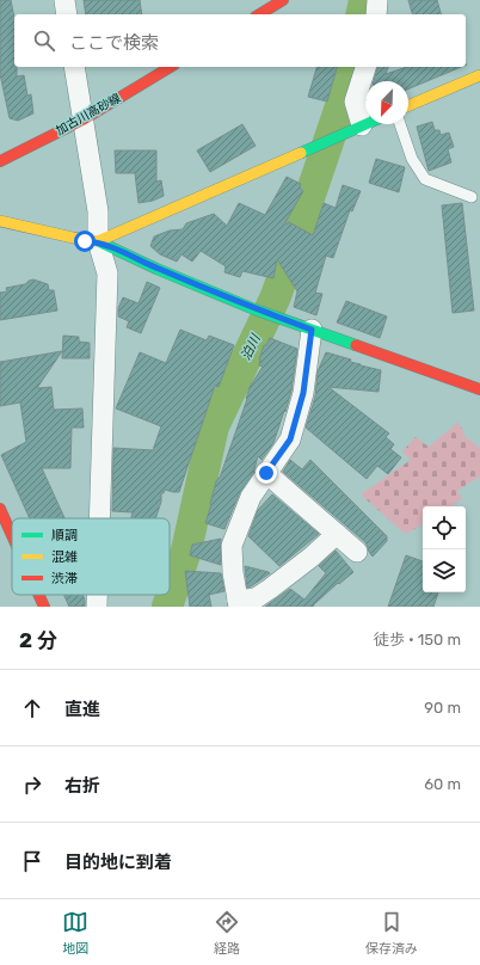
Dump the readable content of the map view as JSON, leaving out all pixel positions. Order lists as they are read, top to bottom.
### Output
{
  "streets": {
    "street": ["加古川高砂線"]
  },
  "water": ["泊川"],
  "legend": ["順調", "混雑", "渋滞"],
  "north": "bottom left",
  "page": {
    "search": "ここで検索",
    "heading": ["2 分", "徒歩 · 150 m"],
    "list": [
      ["直進", "90 m"],
      ["右折", "60 m"],
      "目的地に到着"
    ],
    "nav": ["地図", "経路", "保存済み"]
  }
}
